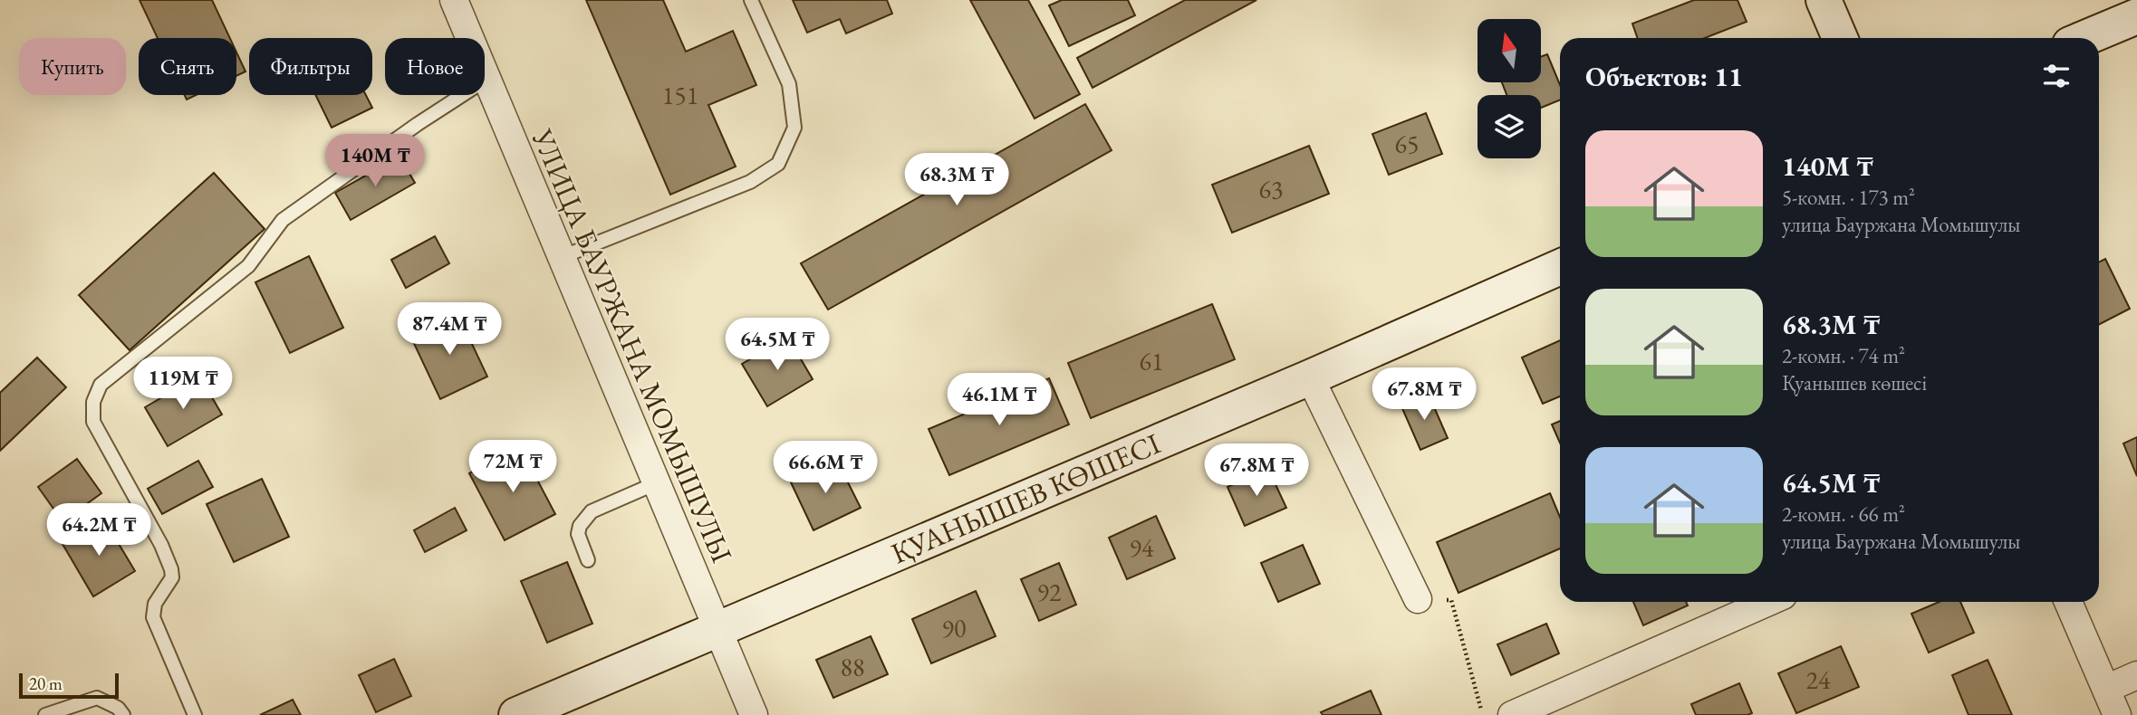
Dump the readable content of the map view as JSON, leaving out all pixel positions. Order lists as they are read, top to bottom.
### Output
{
  "streets": {
    "street": ["УЛИЦА БАУРЖАНА МОМЫШУЛЫ", "ҚУАНЫШЕВ КӨШЕСІ"]
  },
  "crossings": [
    ["УЛИЦА БАУРЖАНА МОМЫШУЛЫ", "ҚУАНЫШЕВ КӨШЕСІ"]
  ],
  "house_numbers": [
    "151",
    "65",
    "63",
    "61",
    "94",
    "92",
    "90",
    "88",
    "24"
  ],
  "scale_bar": "20 m",
  "north": "top",
  "page": {
    "chip": [
      "Купить",
      "Снять",
      "Фильтры",
      "Новое"
    ],
    "heading": "Объектов: 11",
    "list": [
      {
        "name": "140M ₸",
        "note": "5-комн. · 173 m² · улица Бауржана Момышулы"
      },
      {
        "name": "68.3M ₸",
        "note": "2-комн. · 74 m² · Қуанышев көшесі"
      },
      {
        "name": "64.5M ₸",
        "note": "2-комн. · 66 m² · улица Бауржана Момышулы"
      }
    ],
    "price": [
      "140M ₸",
      "68.3M ₸",
      "87.4M ₸",
      "64.5M ₸",
      "119M ₸",
      "67.8M ₸",
      "46.1M ₸",
      "72M ₸",
      "66.6M ₸",
      "67.8M ₸",
      "64.2M ₸"
    ],
    "scale": "20 m"
  }
}
